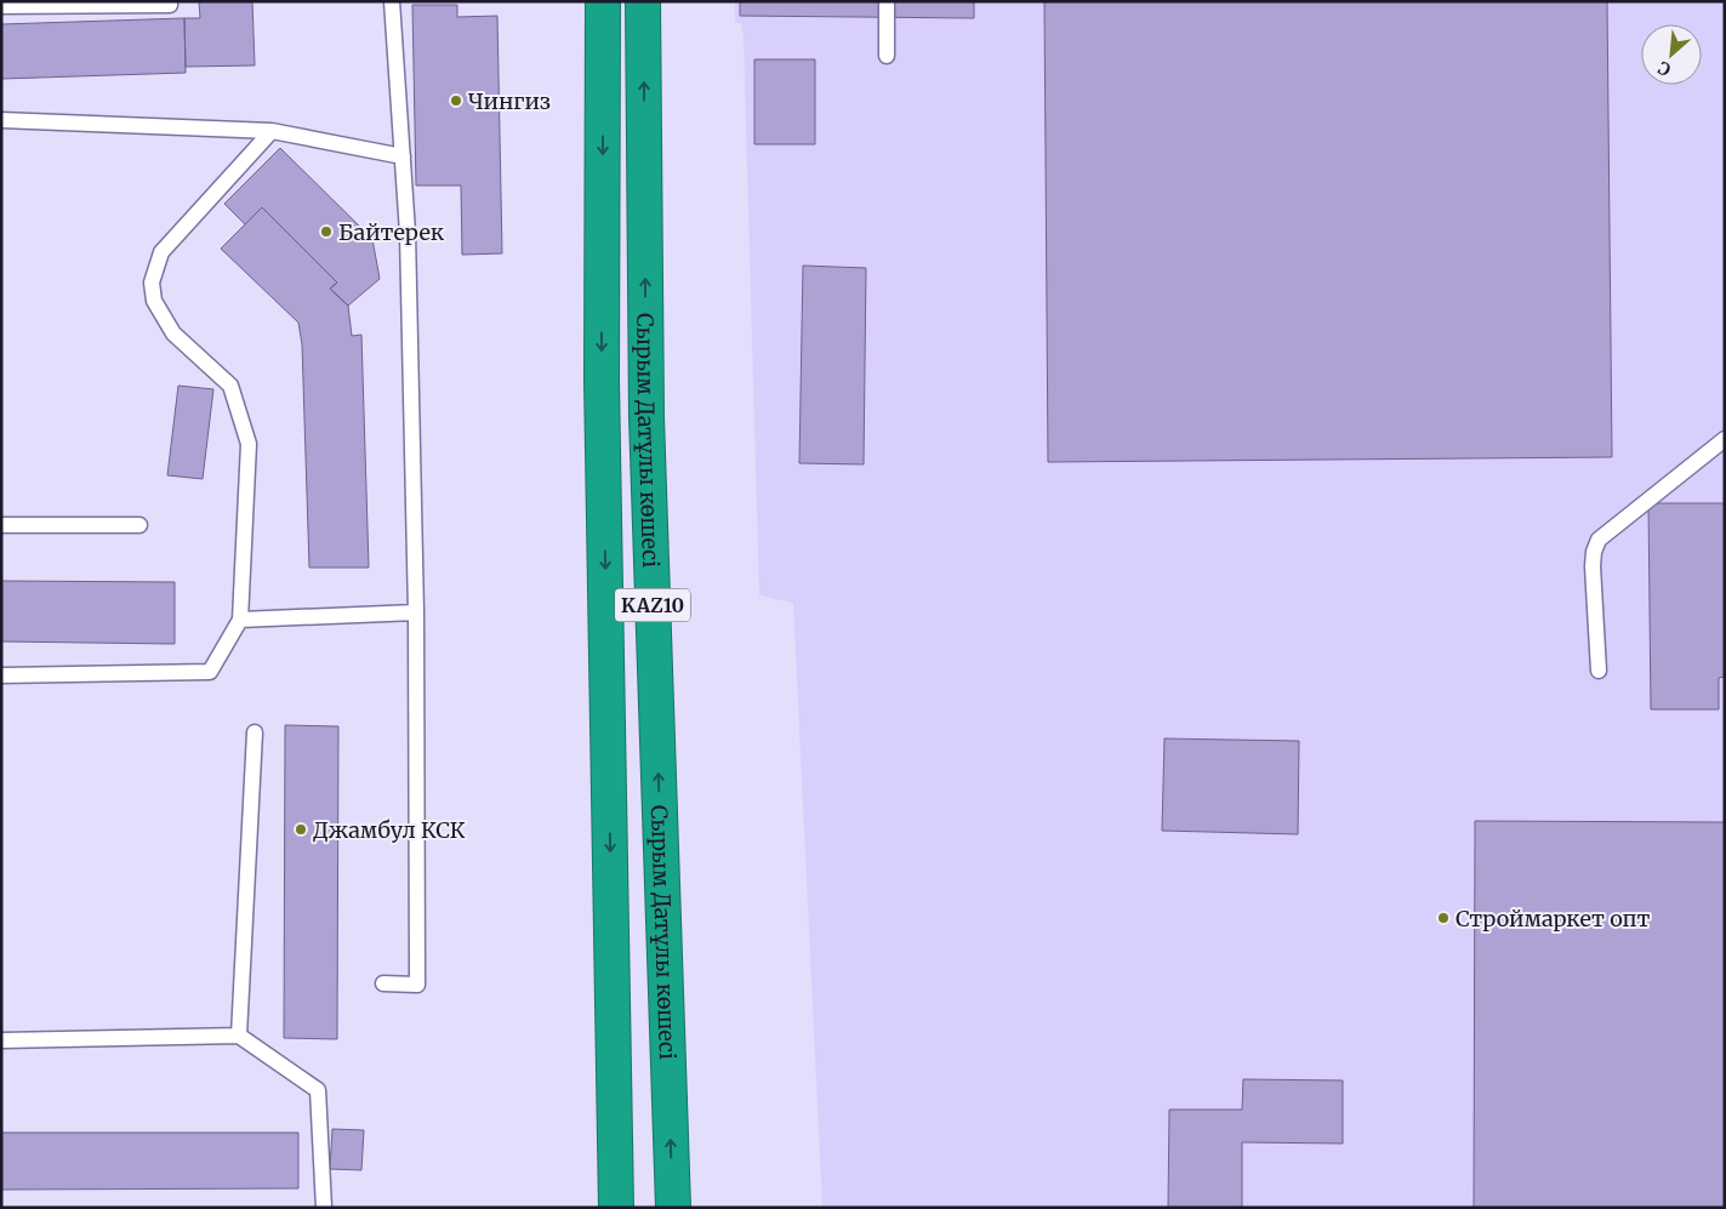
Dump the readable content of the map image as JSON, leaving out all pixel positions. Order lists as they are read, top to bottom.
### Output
{
  "streets": {
    "highway": ["Сырым Датұлы көшесі", "KAZ10"]
  },
  "places": [
    "Чингиз",
    "Байтерек",
    "Джамбул КСК",
    "Строймаркет опт"
  ],
  "north": "bottom left"
}
